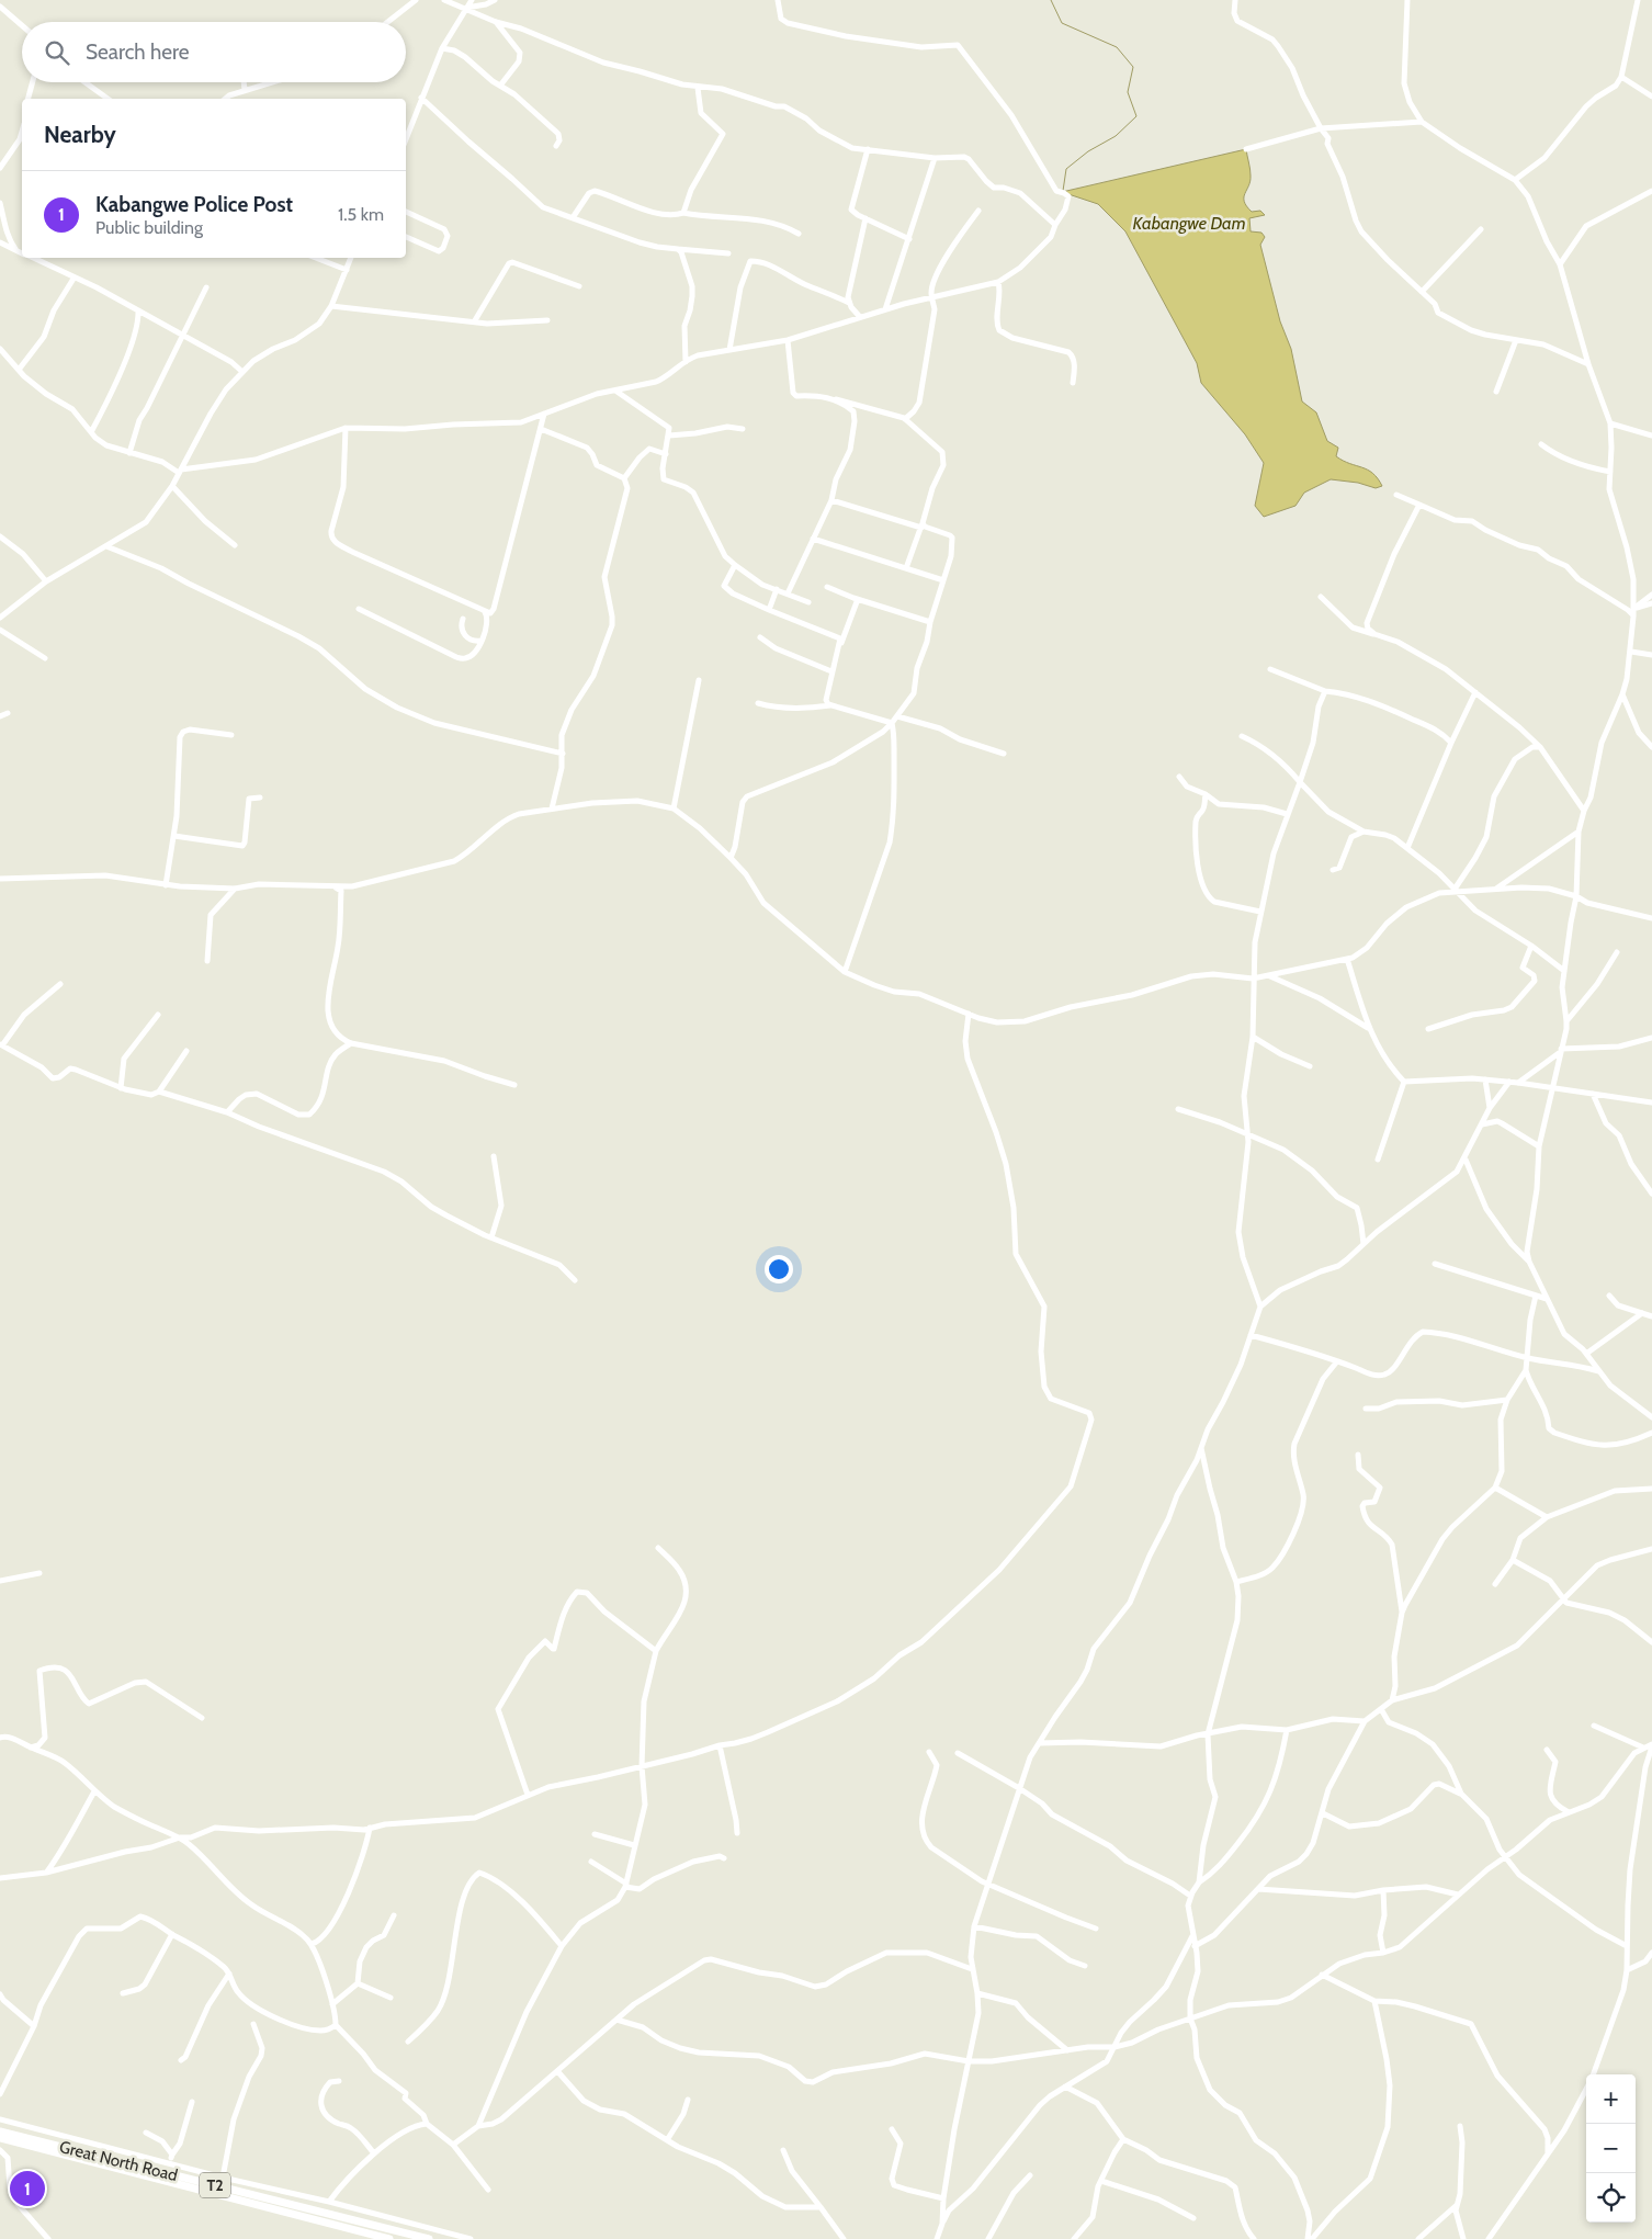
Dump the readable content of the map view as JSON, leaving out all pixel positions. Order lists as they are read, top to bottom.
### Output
{
  "streets": {
    "main road": ["Great North Road", "T2"]
  },
  "water": ["Kabangwe Dam"],
  "page": {
    "search": "Search here",
    "heading": "Nearby",
    "list": [
      {
        "mark": "1",
        "name": "Kabangwe Police Post",
        "note": "Public building",
        "value": "1.5 km"
      }
    ],
    "map_buttons": ["+", "−"],
    "pins": "1"
  }
}
